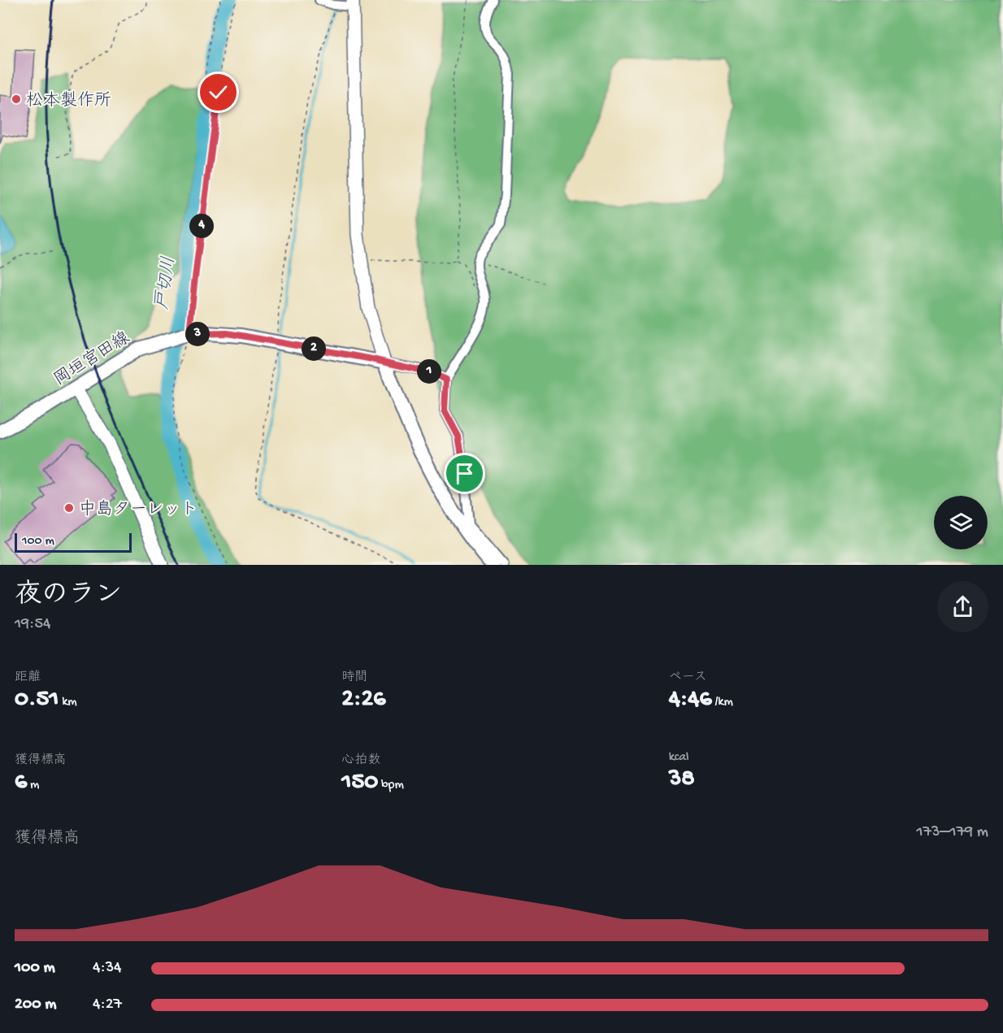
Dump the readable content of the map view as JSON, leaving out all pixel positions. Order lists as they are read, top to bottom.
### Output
{
  "streets": {
    "main road": ["岡垣宮田線"]
  },
  "water": ["戸切川"],
  "places": ["松本製作所", "中島ターレット"],
  "scale_bar": "100 m",
  "page": {
    "pins": [
      "4",
      "3",
      "2",
      "1"
    ],
    "scale": "100 m",
    "heading": ["夜のラン", "19:54"],
    "stats": [
      ["距離", "0.51 km"],
      ["時間", "2:26"],
      ["ペース", "4:46 /km"],
      ["獲得標高", "6 m"],
      ["心拍数", "150 bpm"],
      ["kcal", "38"]
    ],
    "chart": ["獲得標高", "173–179 m"],
    "list": [
      {
        "name": "100 m",
        "note": "4:34"
      },
      {
        "name": "200 m",
        "note": "4:27"
      }
    ]
  }
}
